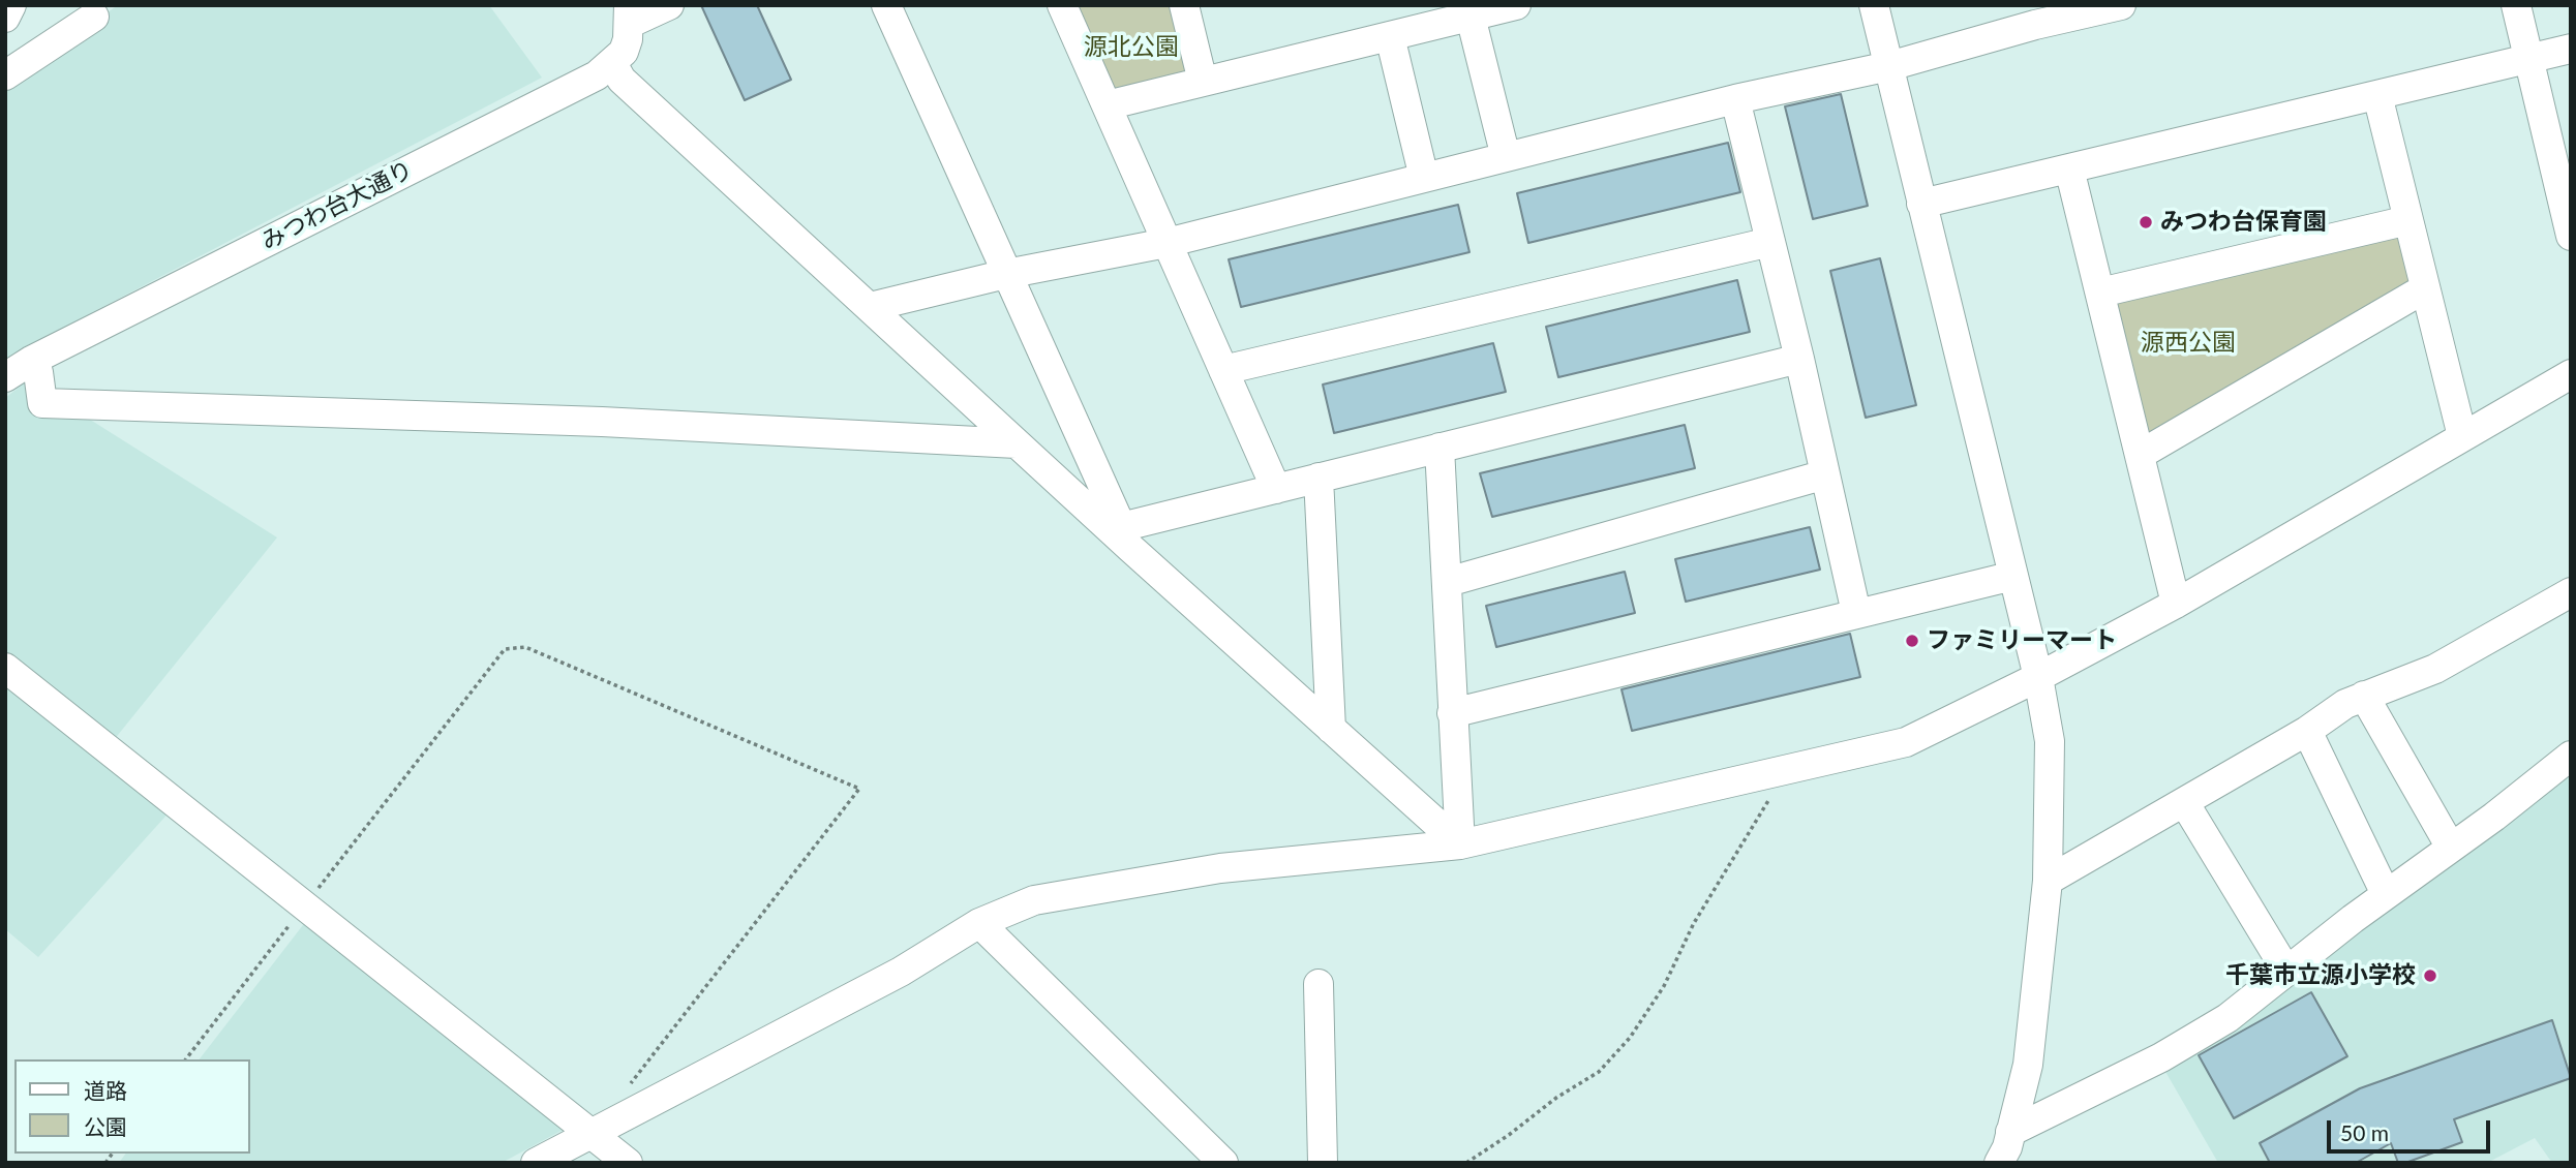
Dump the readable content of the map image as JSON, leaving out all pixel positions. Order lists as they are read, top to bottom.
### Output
{
  "streets": {
    "street": ["みつわ台大通り"]
  },
  "parks": ["源北公園", "源西公園"],
  "places": ["みつわ台保育園", "ファミリーマート", "千葉市立源小学校"],
  "legend": ["道路", "公園"],
  "scale_bar": "50 m"
}
